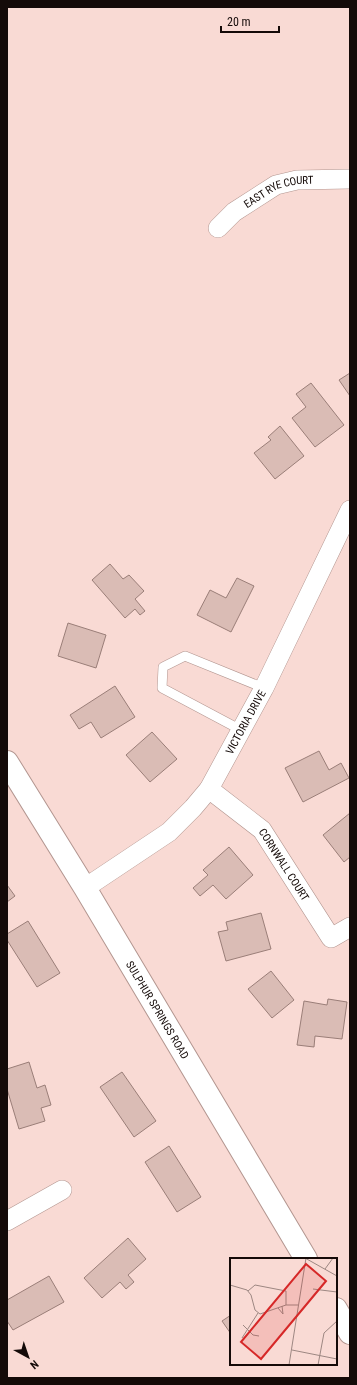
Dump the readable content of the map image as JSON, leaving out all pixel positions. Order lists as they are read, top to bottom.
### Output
{
  "streets": {
    "street": [
      "EAST RYE COURT",
      "VICTORIA DRIVE",
      "CORNWALL COURT",
      "SULPHUR SPRINGS ROAD"
    ]
  },
  "crossings": [
    ["VICTORIA DRIVE", "CORNWALL COURT"],
    ["VICTORIA DRIVE", "SULPHUR SPRINGS ROAD"]
  ],
  "scale_bar": "20 m",
  "north": "bottom right"
}
